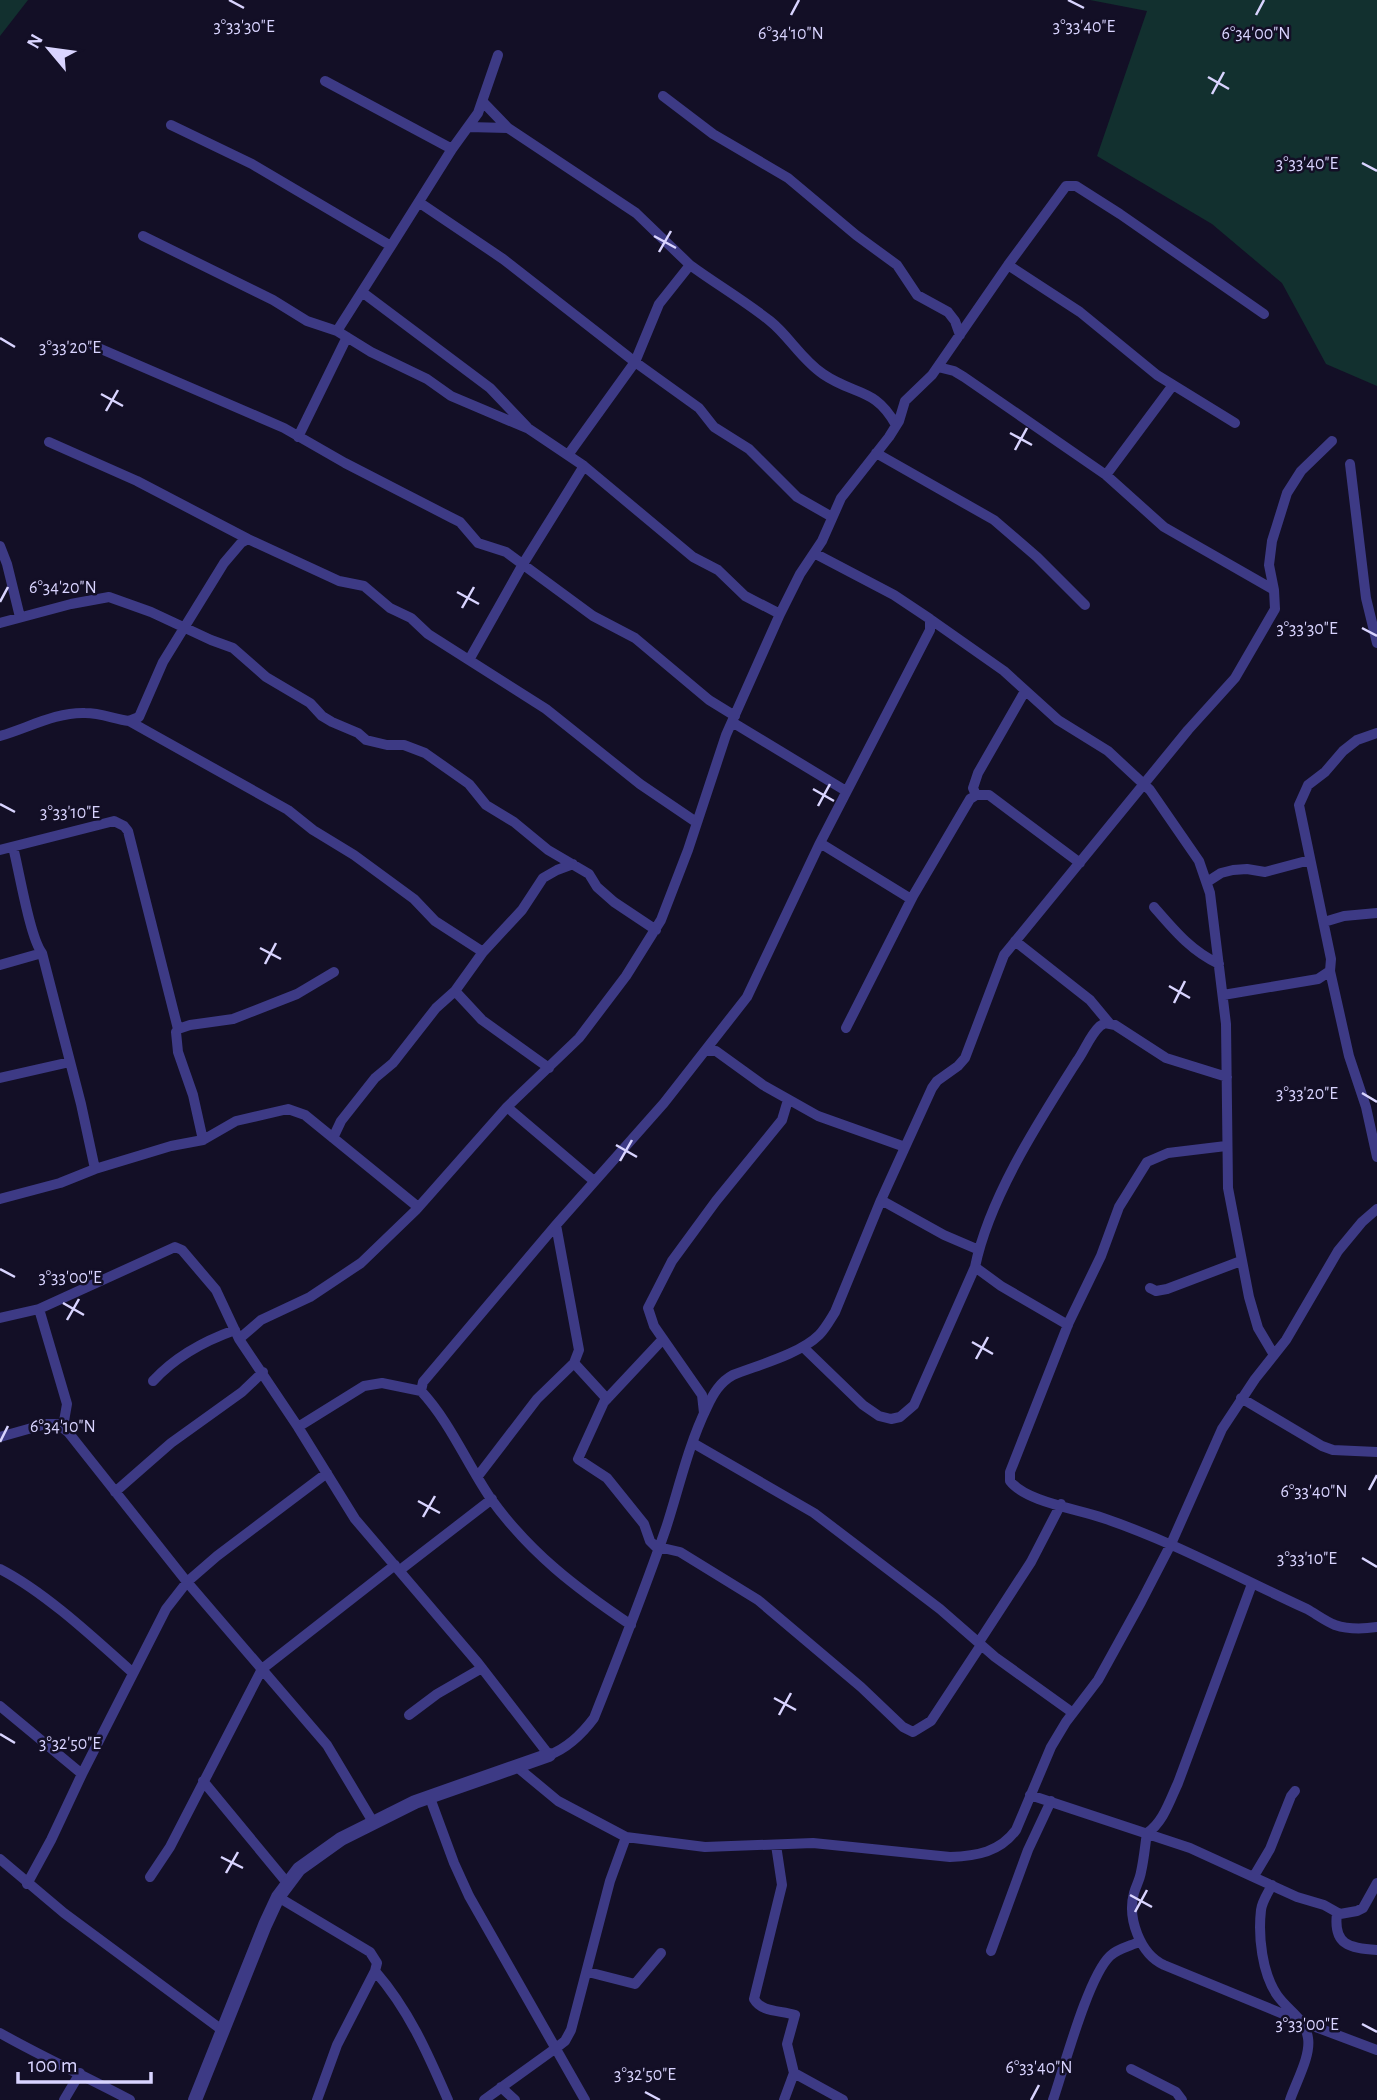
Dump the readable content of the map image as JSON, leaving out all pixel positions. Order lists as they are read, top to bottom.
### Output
{
  "scale_bar": "100 m",
  "north": "top left",
  "coordinates": [
    "3°33'30\"E",
    "3°33'40\"E",
    "6°34'10\"N",
    "6°34'00\"N",
    "3°33'20\"E",
    "6°34'20\"N",
    "3°33'10\"E",
    "3°33'00\"E",
    "6°33'40\"N",
    "3°32'50\"E"
  ]
}
